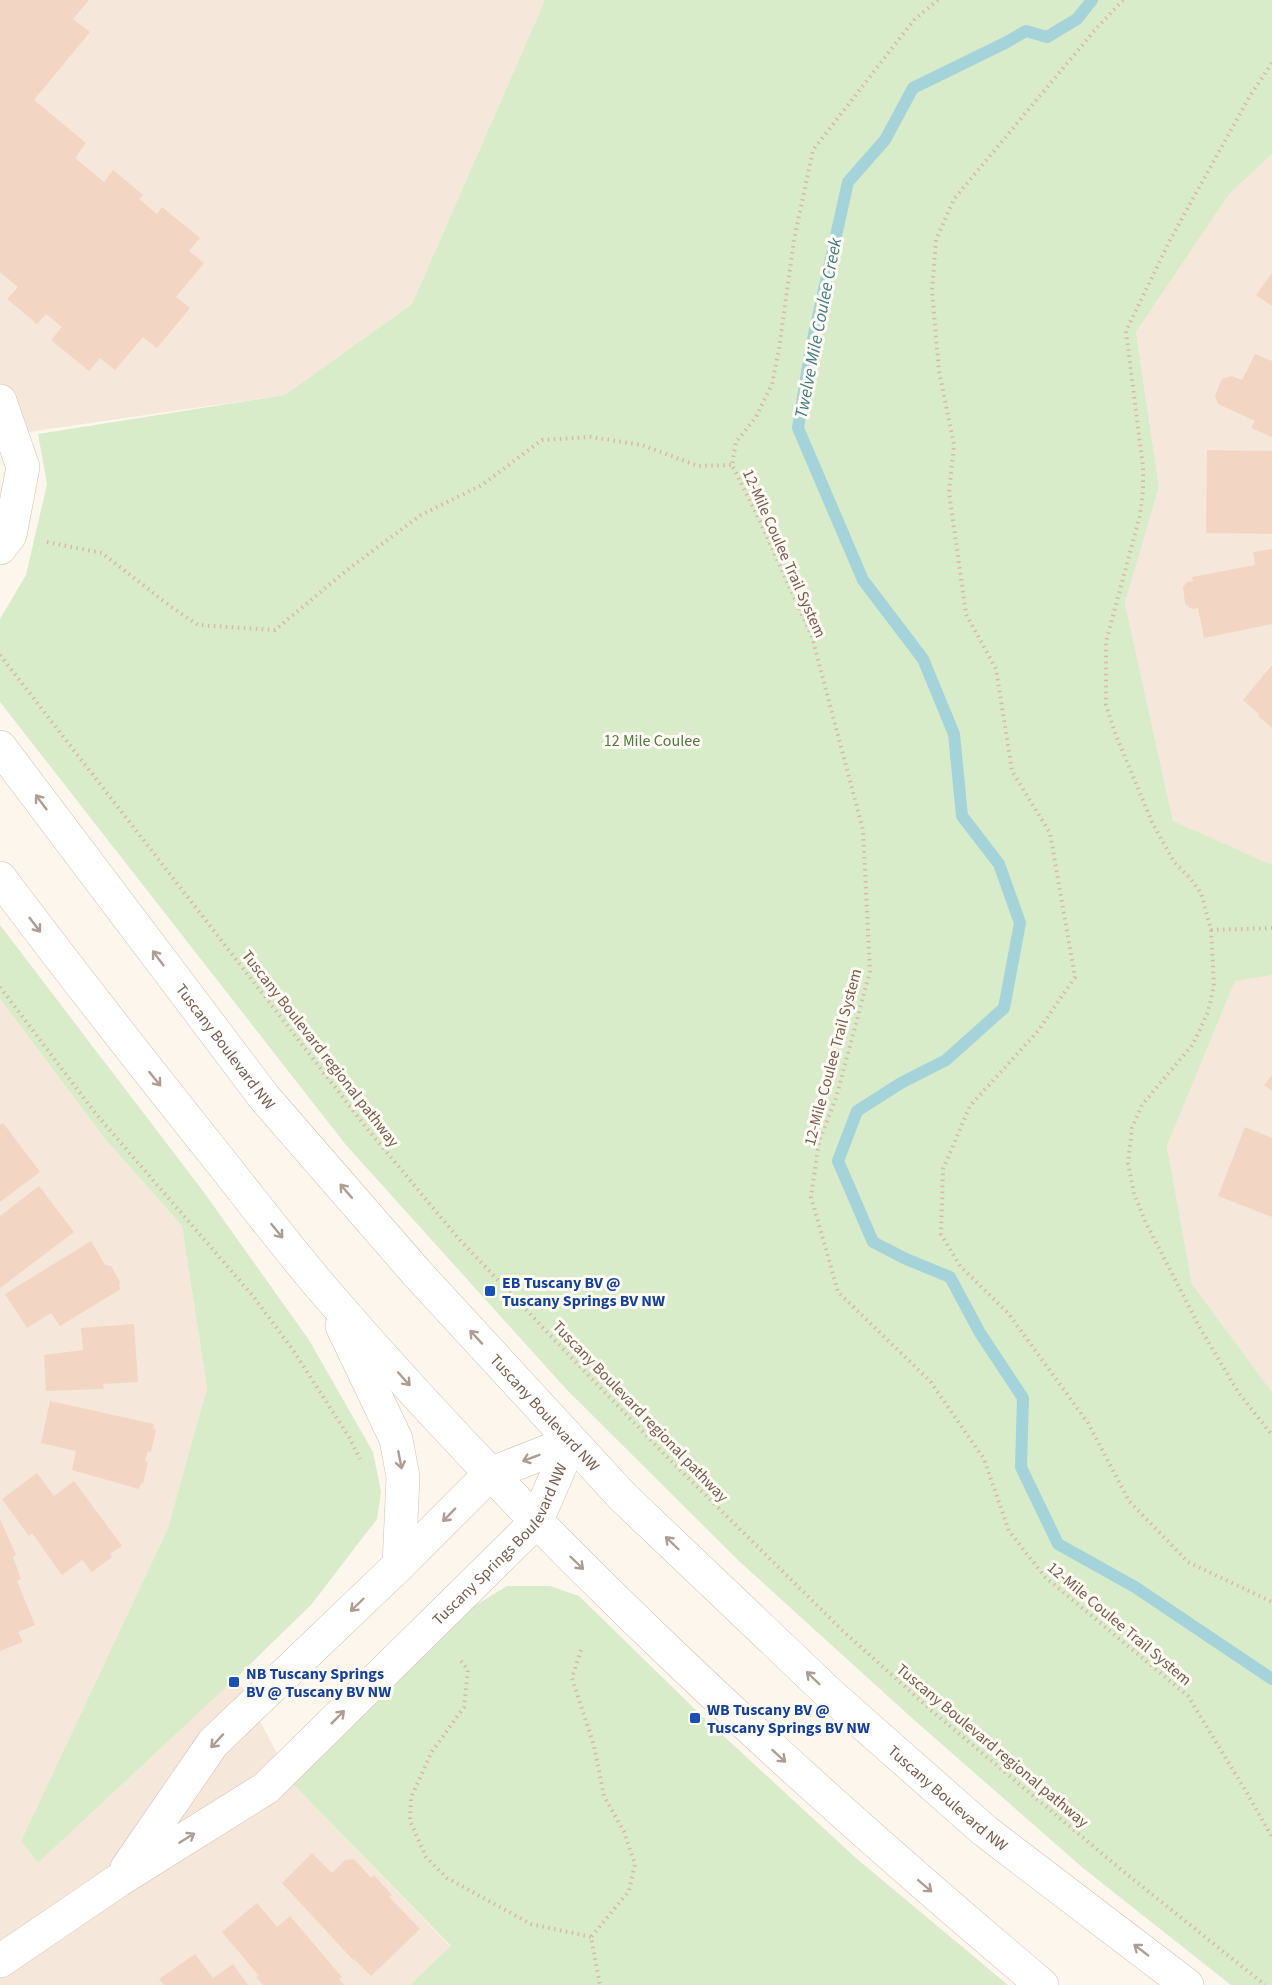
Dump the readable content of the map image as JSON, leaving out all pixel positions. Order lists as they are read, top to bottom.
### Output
{
  "streets": {
    "street": ["Tuscany Boulevard NW", "Tuscany Springs Boulevard NW"],
    "path": ["12-Mile Coulee Trail System", "Tuscany Boulevard regional pathway"]
  },
  "crossings": [
    ["Tuscany Boulevard NW", "Tuscany Springs Boulevard NW"]
  ],
  "water": ["Twelve Mile Coulee Creek"],
  "parks": ["12 Mile Coulee"],
  "places": {
    "transit": ["EB Tuscany BV @ Tuscany Springs BV NW", "NB Tuscany Springs BV @ Tuscany BV NW", "WB Tuscany BV @ Tuscany Springs BV NW"]
  }
}
